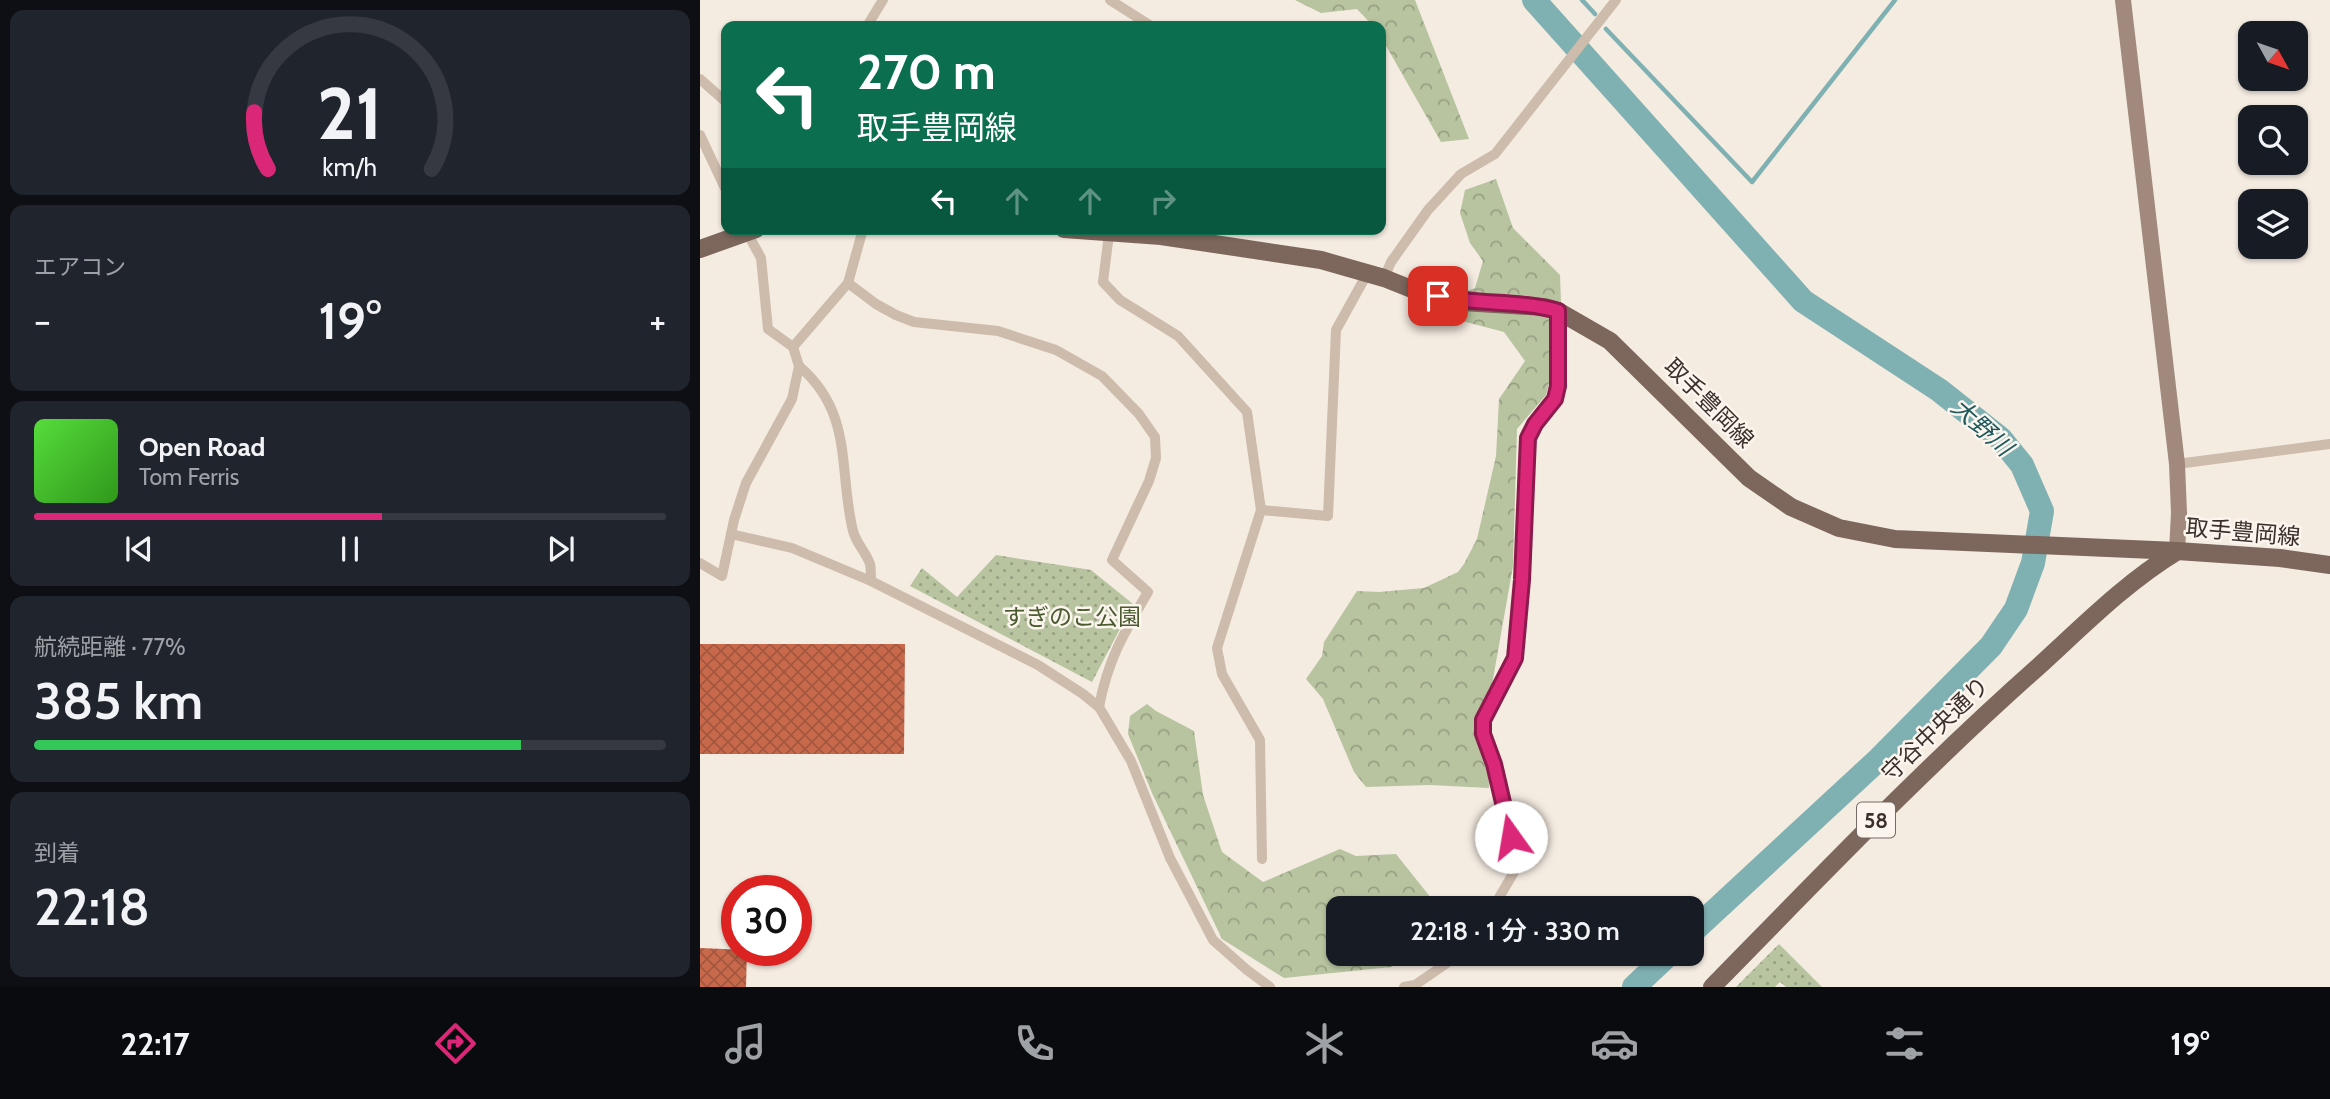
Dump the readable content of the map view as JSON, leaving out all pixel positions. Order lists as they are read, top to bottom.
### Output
{
  "streets": {
    "main road": ["取手豊岡線", "守谷中央通り", "58"]
  },
  "crossings": [
    ["取手豊岡線", "守谷中央通り"]
  ],
  "water": ["大野川"],
  "parks": ["すぎのこ公園"],
  "north": "bottom right",
  "page": {
    "turn": ["270 m", "取手豊岡線"],
    "tile": [
      "エアコン",
      ["航続距離 · 77%", "385 km"],
      ["到着", "22:18"]
    ],
    "heat": ["−", "19°", "+"],
    "song": ["Open Road", "Tom Ferris"],
    "limit": "30",
    "trip": "22:18 · 1 分 · 330 m",
    "tabs": ["22:17", "19°"],
    "gauge": ["21", "km/h"]
  }
}
